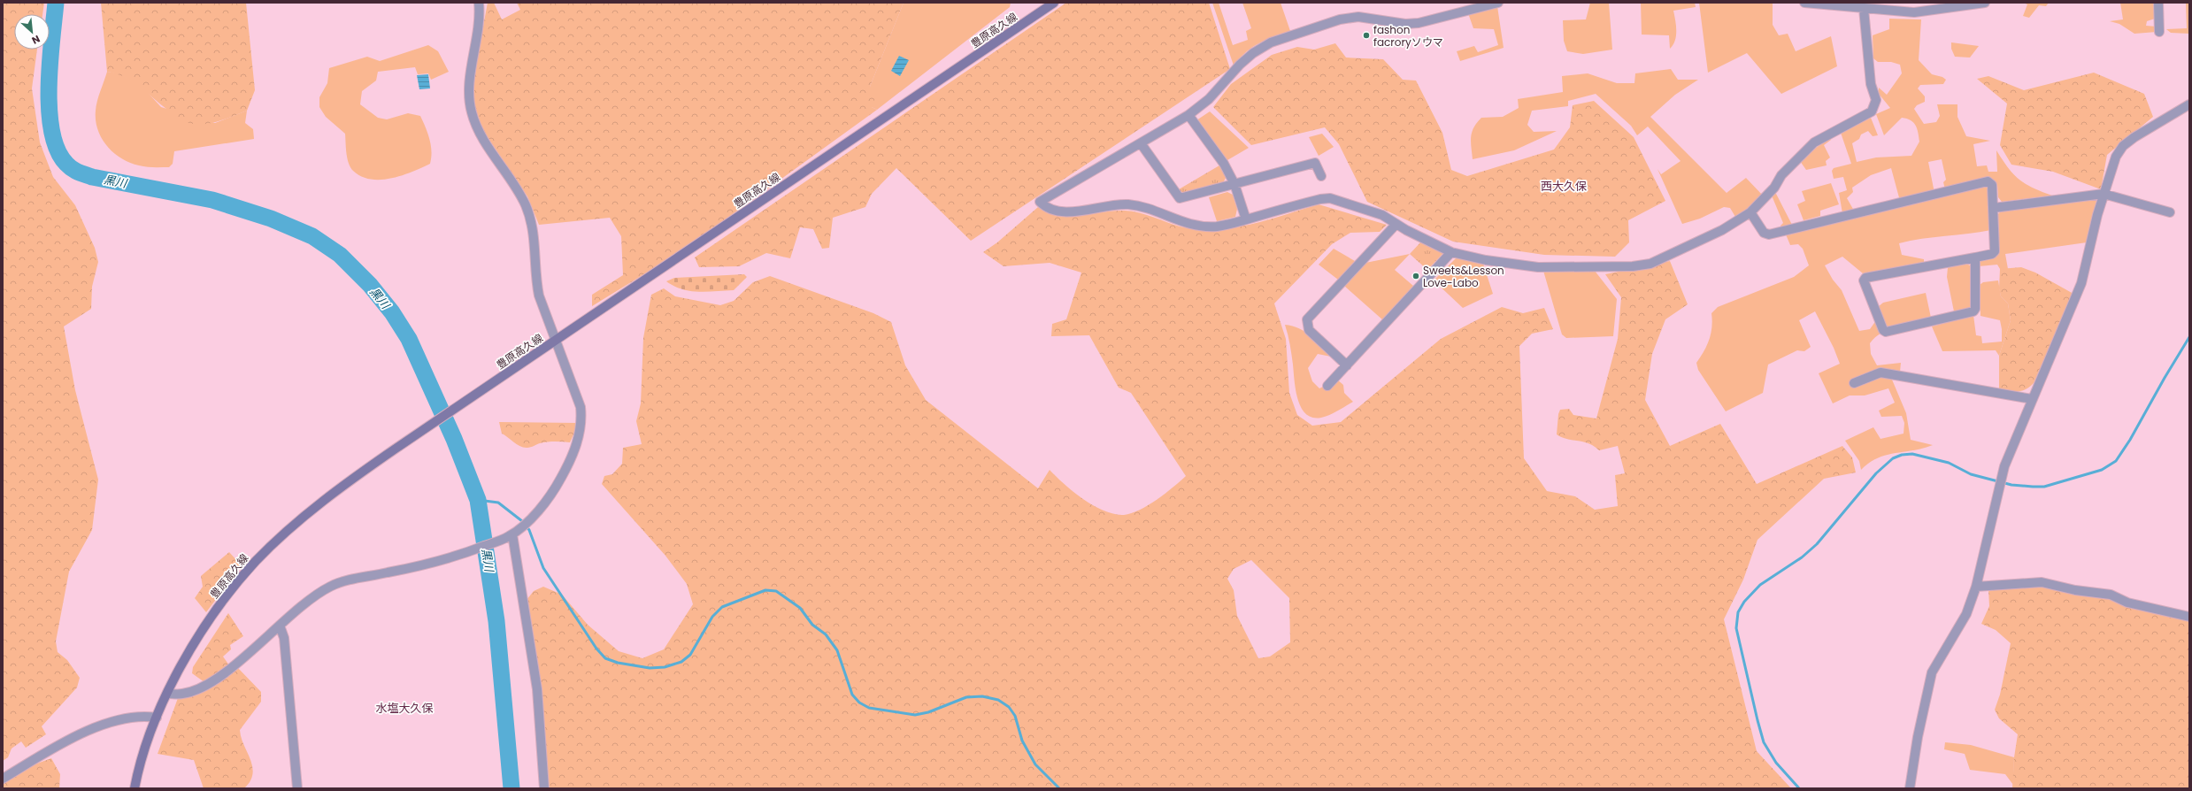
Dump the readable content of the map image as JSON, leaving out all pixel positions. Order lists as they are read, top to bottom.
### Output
{
  "streets": {
    "main road": ["豊原高久線"]
  },
  "districts": ["西大久保", "水塩大久保"],
  "water": ["黒川"],
  "places": ["fashon facroryソウマ", "Sweets&Lesson Love-Labo"],
  "north": "bottom right"
}
